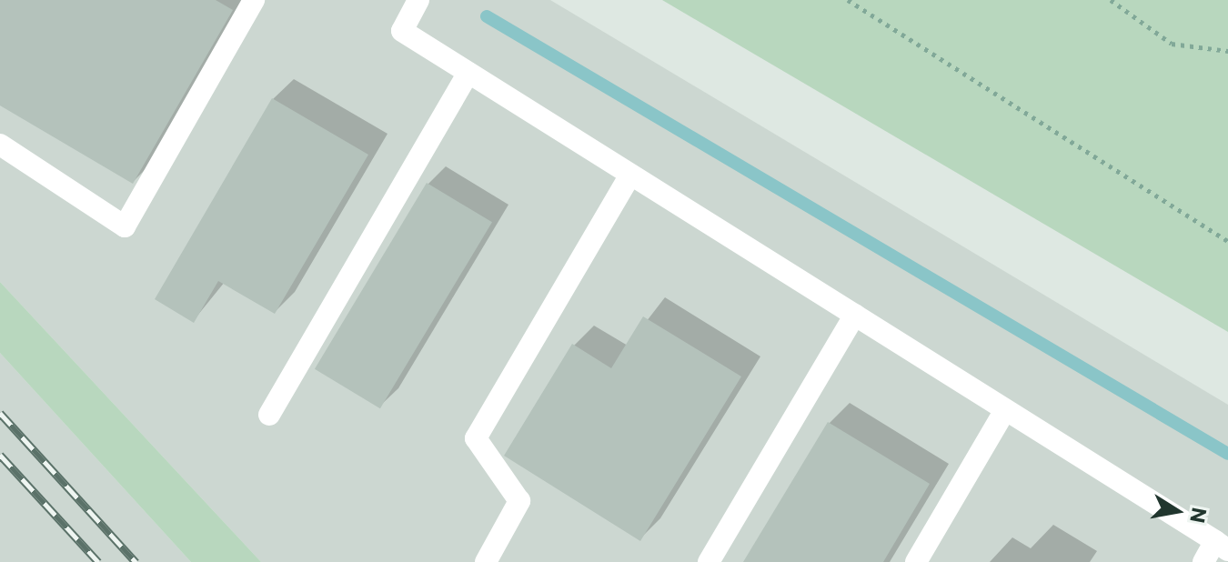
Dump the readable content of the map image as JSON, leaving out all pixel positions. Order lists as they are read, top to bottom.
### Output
{
  "north": "right"
}
